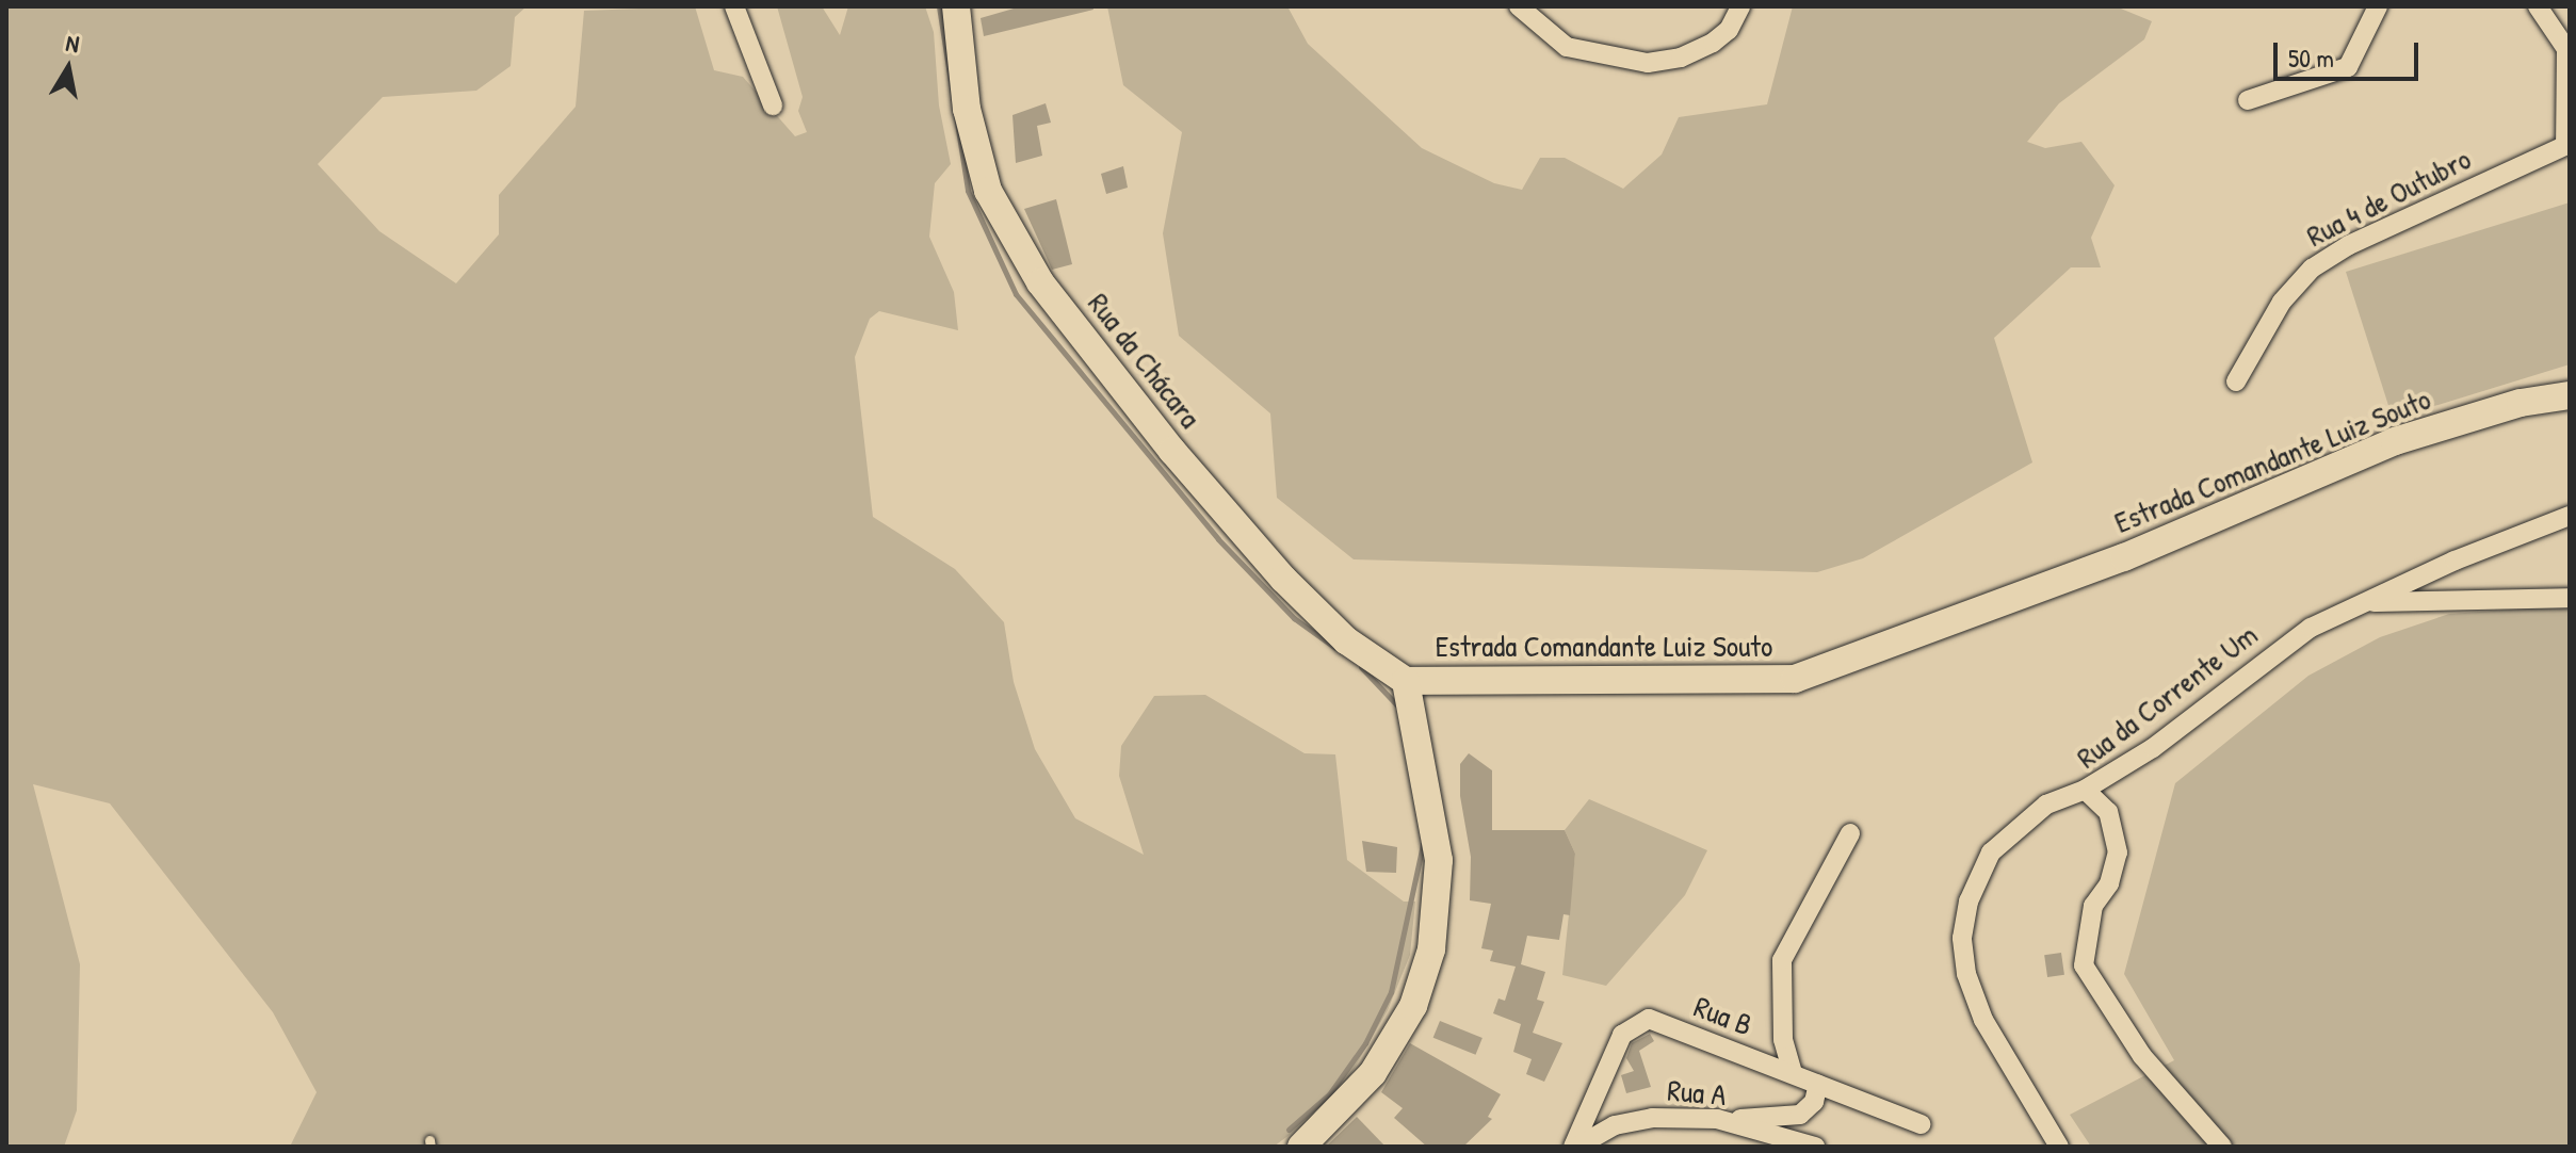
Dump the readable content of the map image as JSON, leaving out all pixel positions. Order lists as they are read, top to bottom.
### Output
{
  "streets": {
    "street": [
      "Rua 4 de Outubro",
      "Rua da Chácara",
      "Estrada Comandante Luiz Souto",
      "Rua da Corrente Um",
      "Rua B",
      "Rua A"
    ]
  },
  "crossings": [
    ["Rua da Chácara", "Estrada Comandante Luiz Souto"],
    ["Rua B", "Rua A"]
  ],
  "scale_bar": "50 m",
  "north": "top"
}
